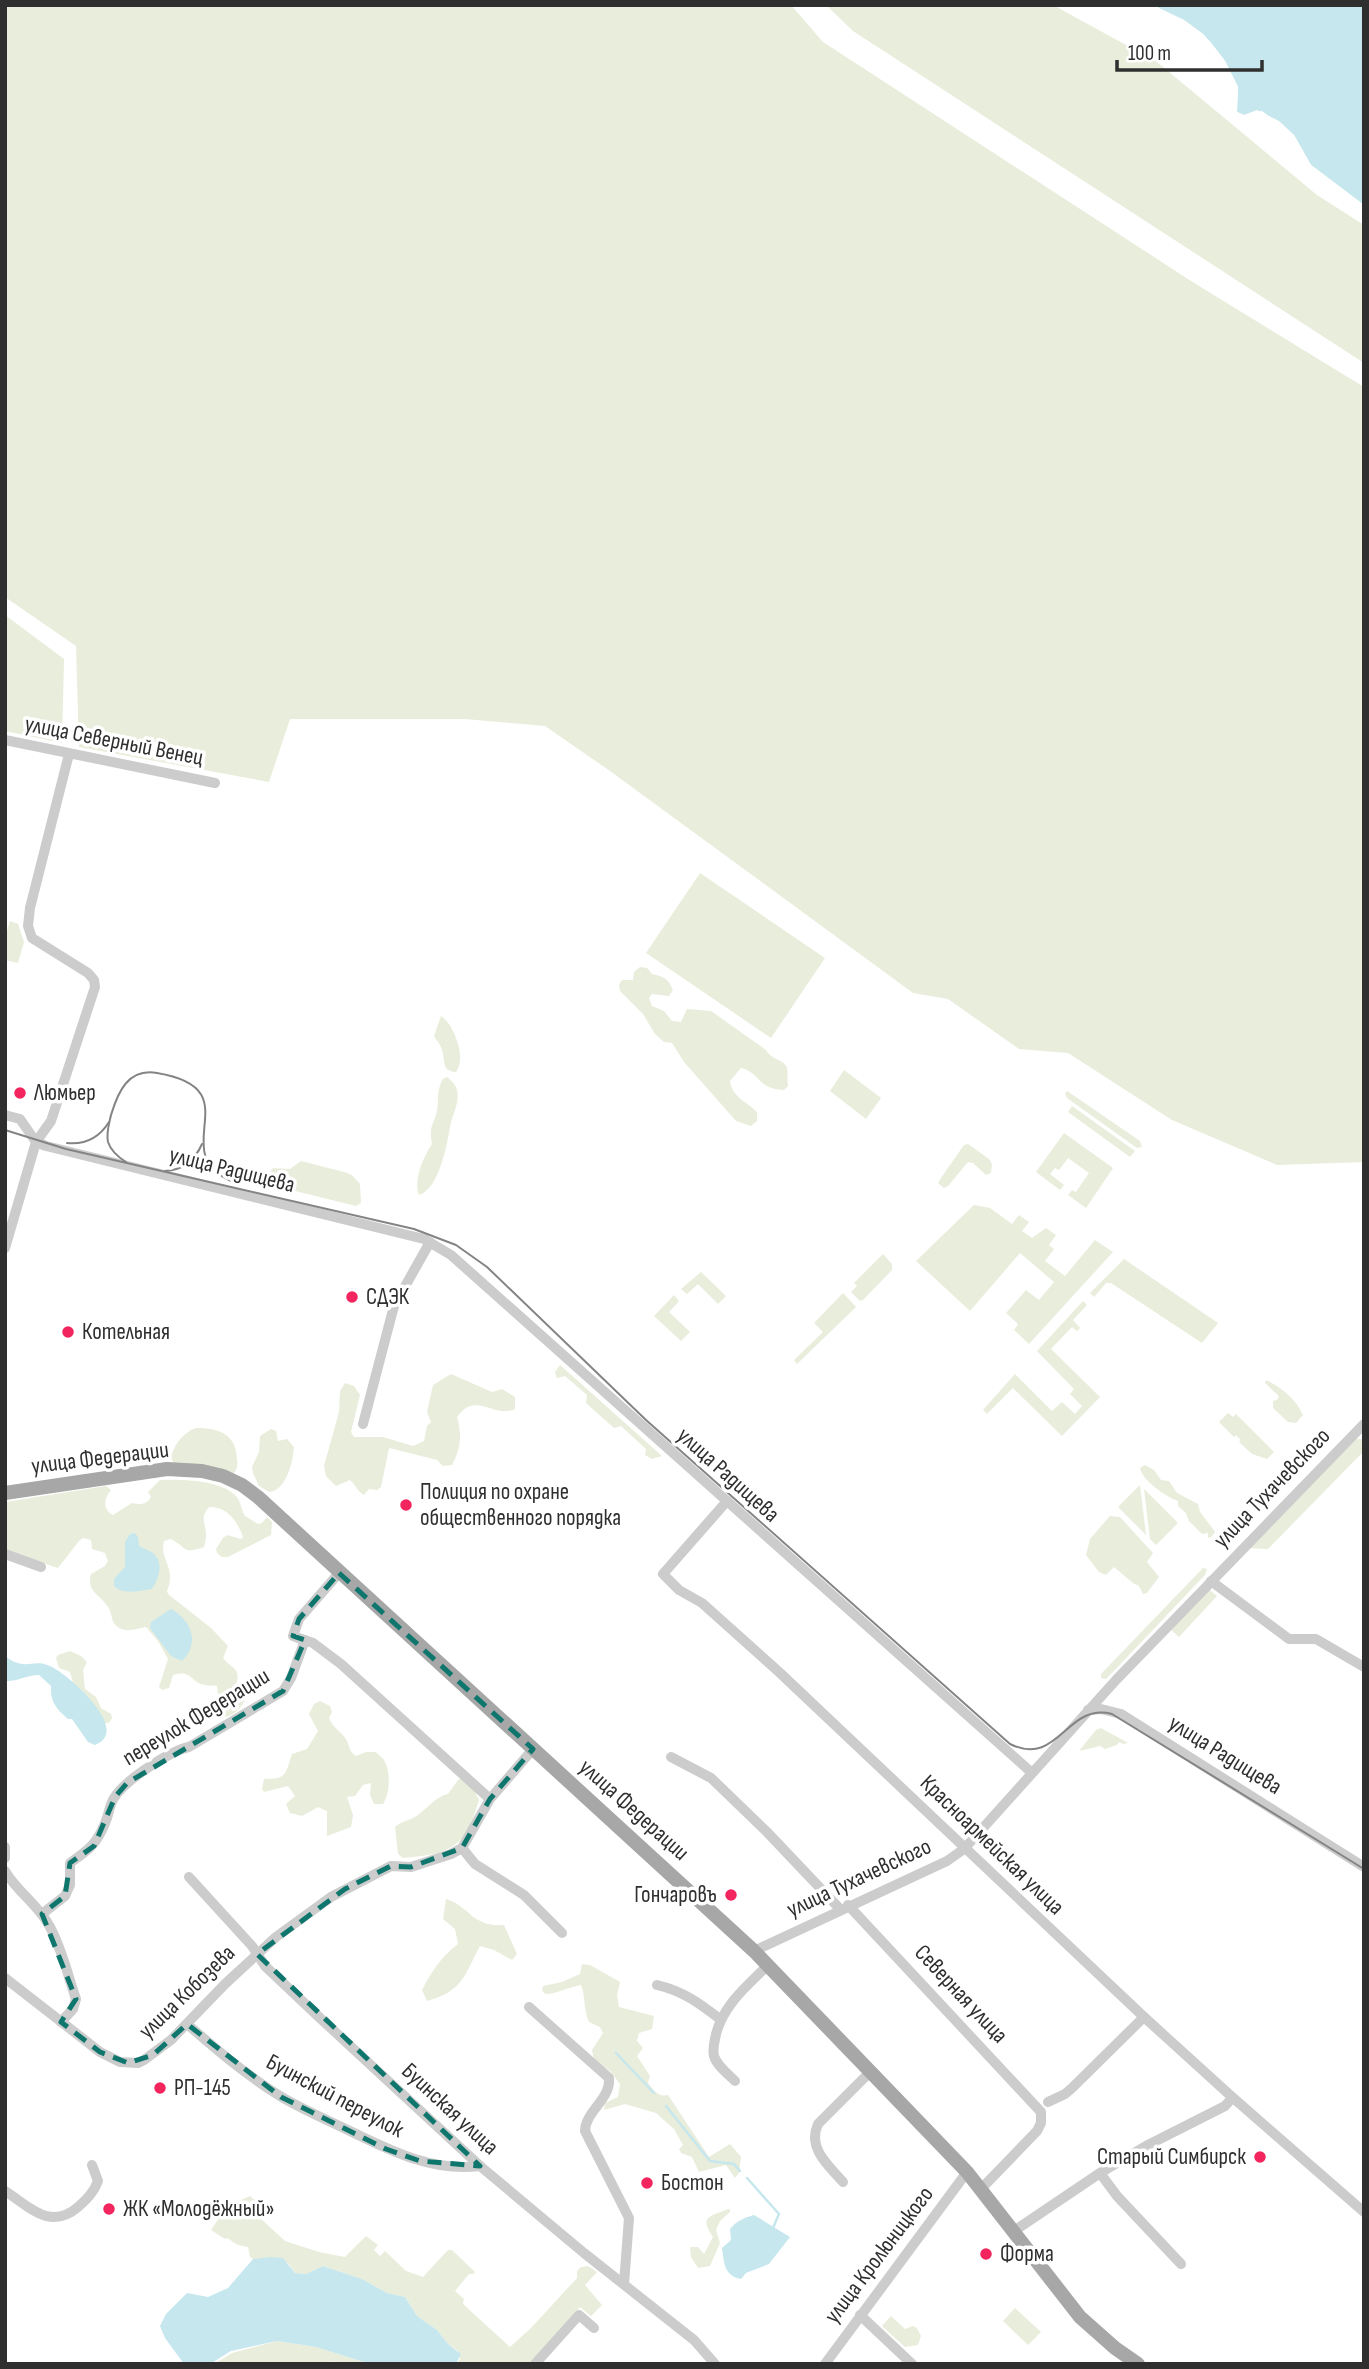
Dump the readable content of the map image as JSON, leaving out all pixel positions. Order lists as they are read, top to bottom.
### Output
{
  "streets": {
    "main road": ["улица Федерации"],
    "street": [
      "улица Северный Венец",
      "улица Радищева",
      "улица Тухачевского",
      "переулок Федерации",
      "Красноармейская улица",
      "улица Кобозева",
      "Северная улица",
      "Буинский переулок",
      "Буинская улица",
      "улица Кролюницкого"
    ]
  },
  "crossings": [
    ["улица Радищева", "улица Тухачевского"],
    ["улица Радищева", "Красноармейская улица"],
    ["улица Федерации", "улица Тухачевского"],
    ["улица Федерации", "переулок Федерации"],
    ["улица Федерации", "улица Кролюницкого"],
    ["улица Тухачевского", "Красноармейская улица"],
    ["улица Тухачевского", "Северная улица"],
    ["улица Кобозева", "Буинский переулок"],
    ["улица Кобозева", "Буинская улица"],
    ["Буинский переулок", "Буинская улица"]
  ],
  "places": [
    "Люмьер",
    "СДЭК",
    "Котельная",
    "Полиция по охране общественного порядка",
    "Гончаровъ",
    "РП-145",
    "Старый Симбирск",
    "Бостон",
    "ЖК «Молодёжный»",
    "Форма"
  ],
  "scale_bar": "100 m"
}
